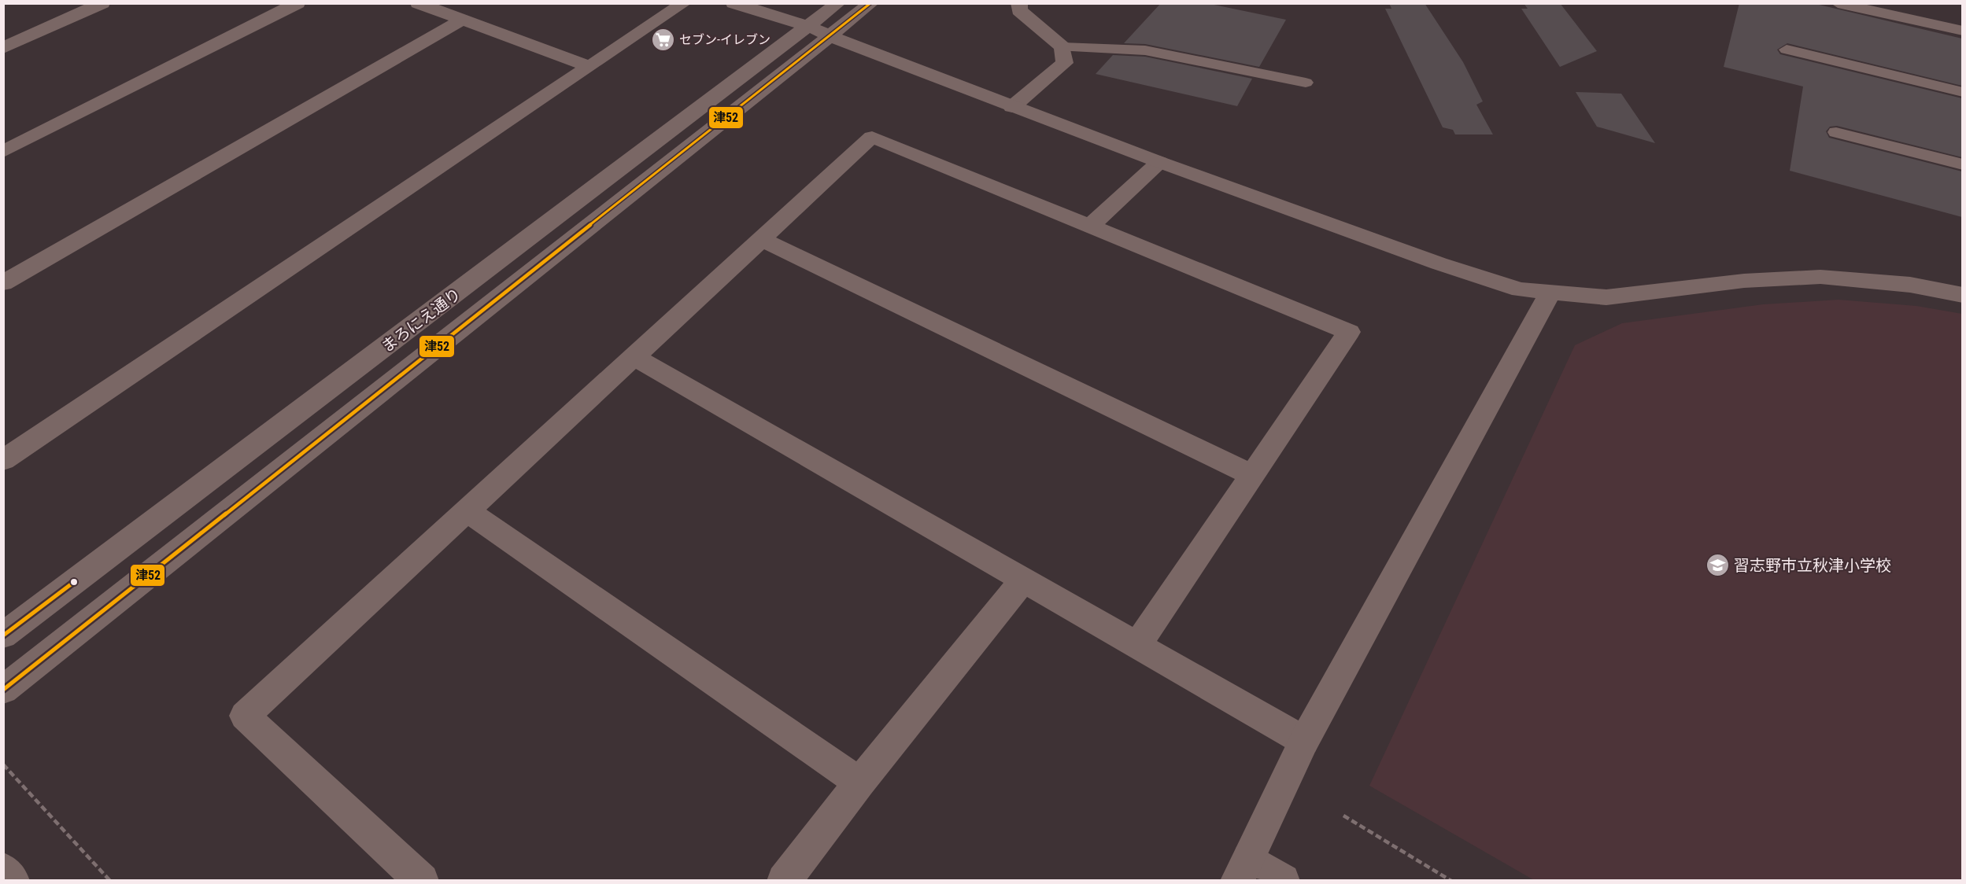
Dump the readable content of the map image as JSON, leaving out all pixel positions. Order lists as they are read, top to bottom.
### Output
{
  "streets": {
    "street": ["まろにえ通り"]
  },
  "places": {
    "supermarket": ["セブン-イレブン"],
    "school or university": ["習志野市立秋津小学校"]
  },
  "lines": ["transit line 津52"]
}
